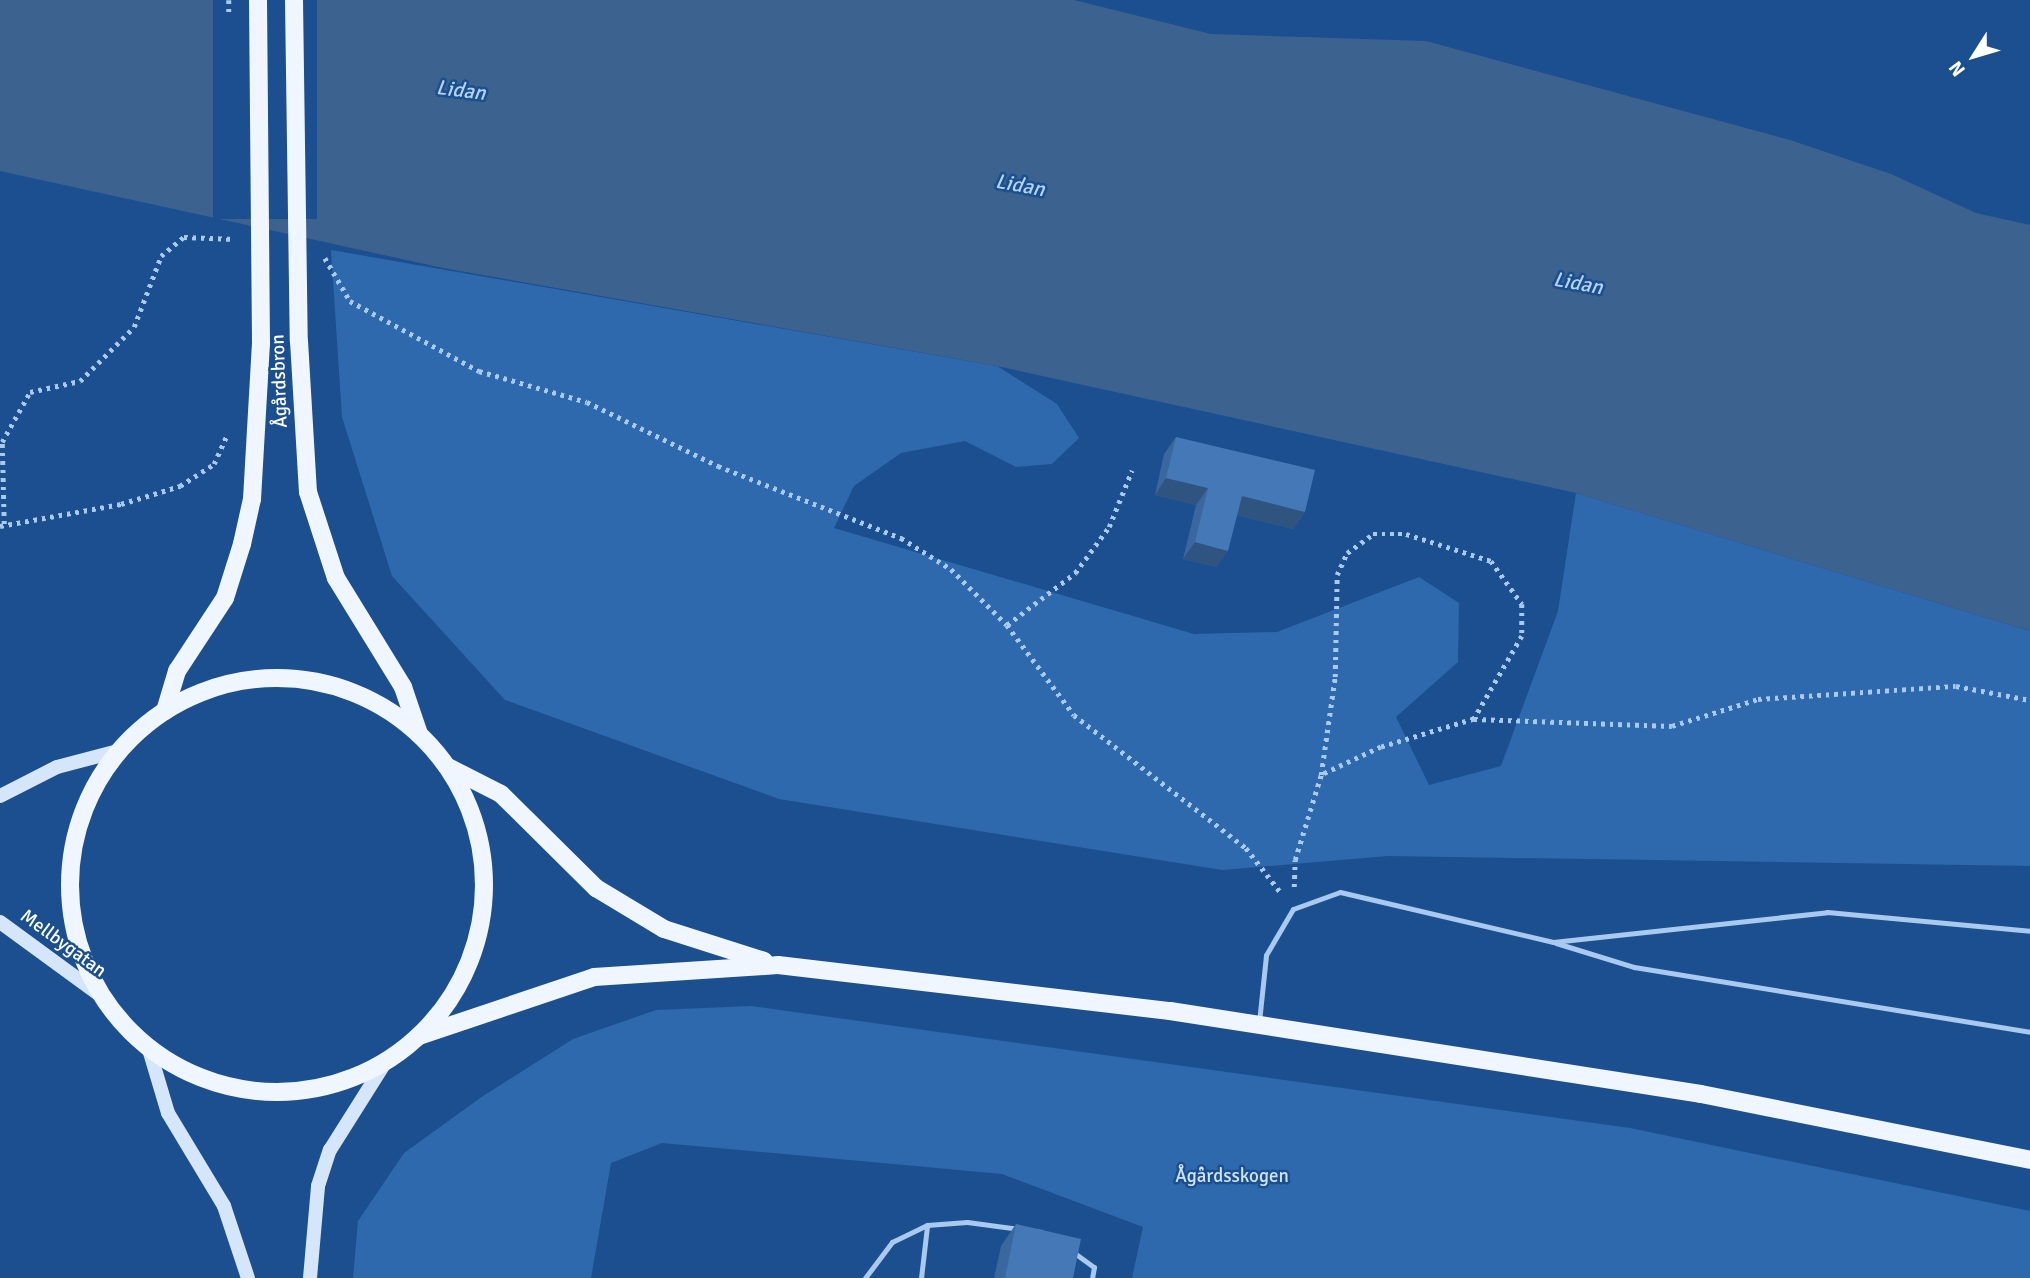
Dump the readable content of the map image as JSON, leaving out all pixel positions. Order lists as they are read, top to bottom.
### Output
{
  "streets": {
    "main road": ["Ågårdsbron", "Mellbygatan"]
  },
  "water": ["Lidan"],
  "parks": ["Ågårdsskogen"],
  "north": "bottom left"
}
